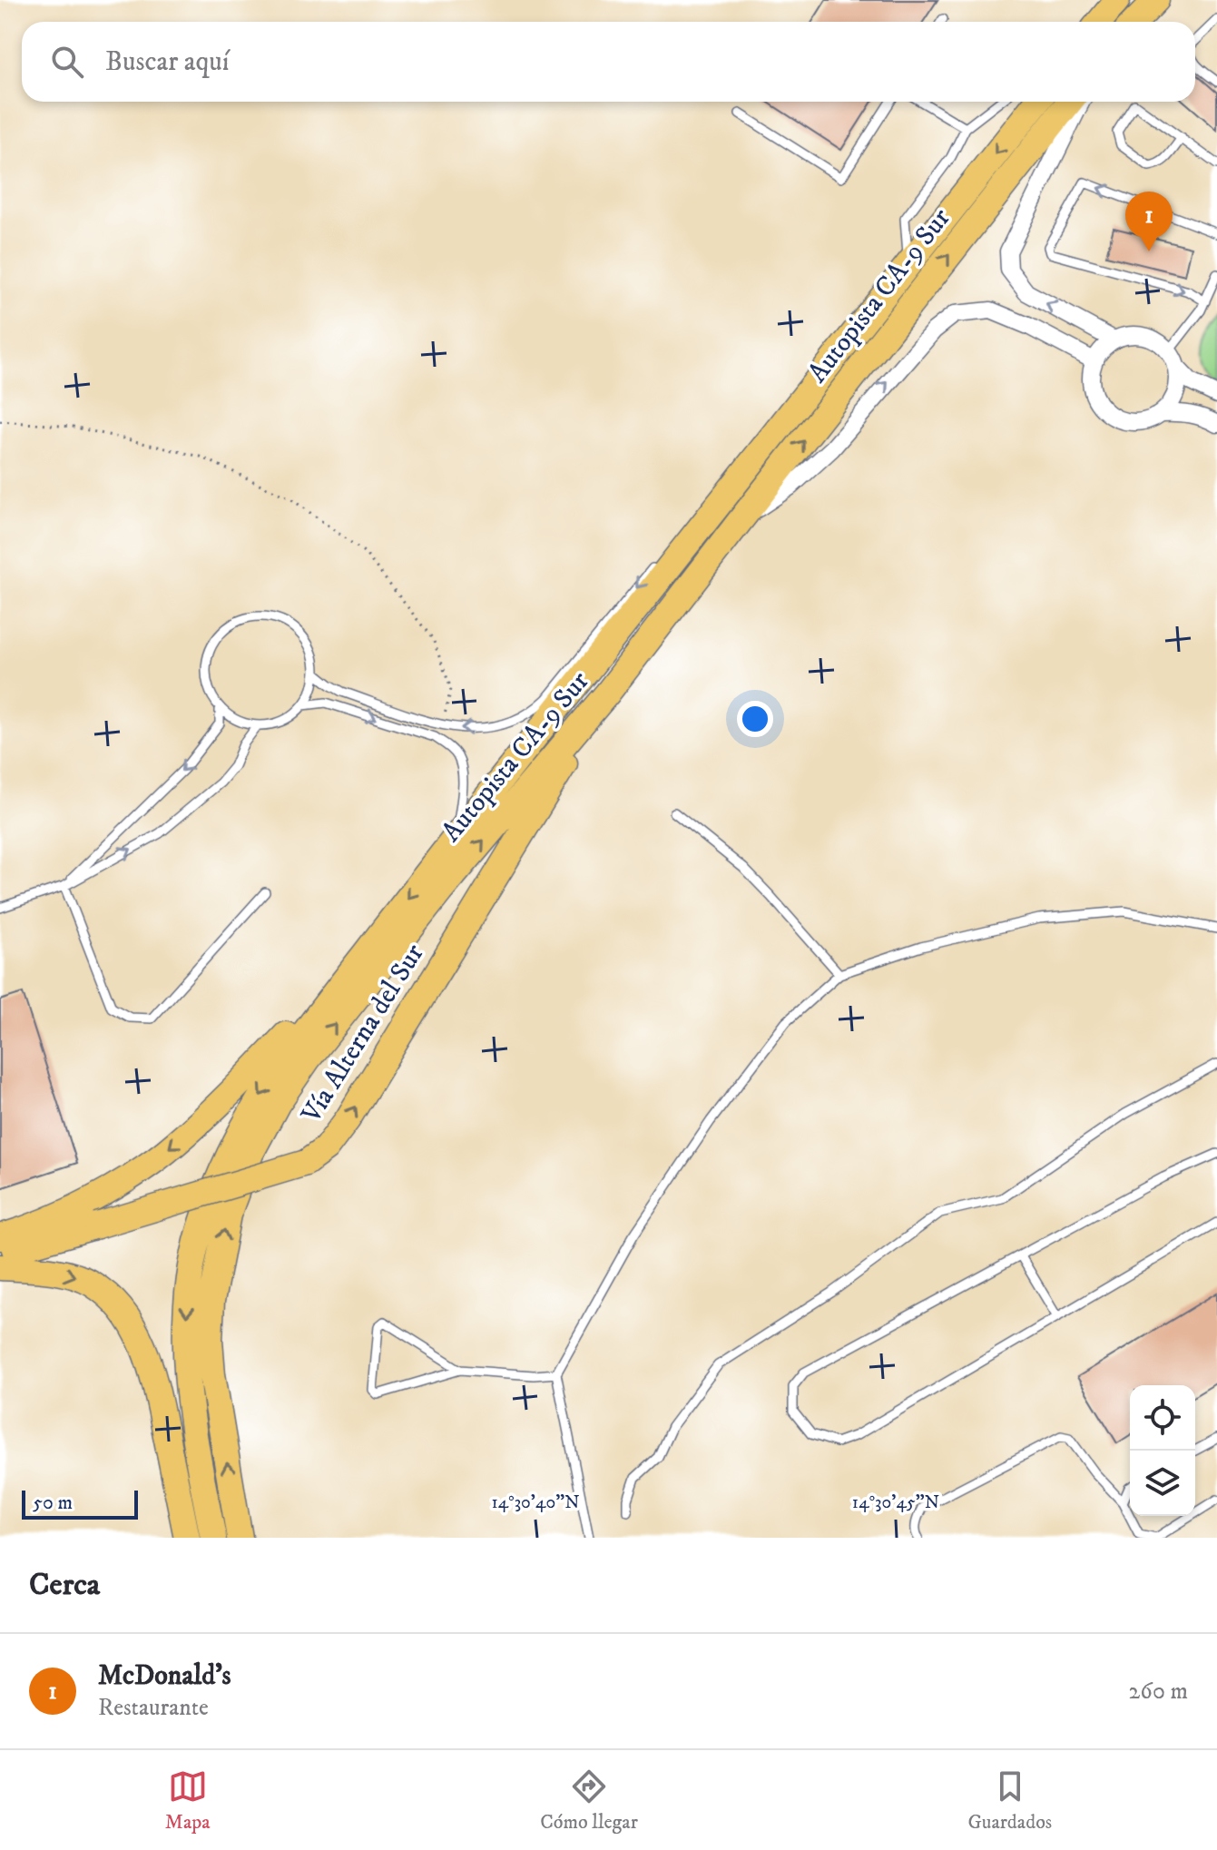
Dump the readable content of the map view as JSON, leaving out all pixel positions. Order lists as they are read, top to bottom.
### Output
{
  "streets": {
    "highway": ["Autopista CA-9 Sur", "Vía Alterna del Sur"]
  },
  "crossings": [
    ["Autopista CA-9 Sur", "Vía Alterna del Sur"]
  ],
  "scale_bar": "50 m",
  "page": {
    "search": "Buscar aquí",
    "pins": "1",
    "scale": "50 m",
    "heading": "Cerca",
    "list": [
      {
        "mark": "1",
        "name": "McDonald's",
        "note": "Restaurante",
        "value": "260 m"
      }
    ],
    "nav": ["Mapa", "Cómo llegar", "Guardados"]
  },
  "coordinates": ["14°30'40\"N", "14°30'45\"N"]
}
